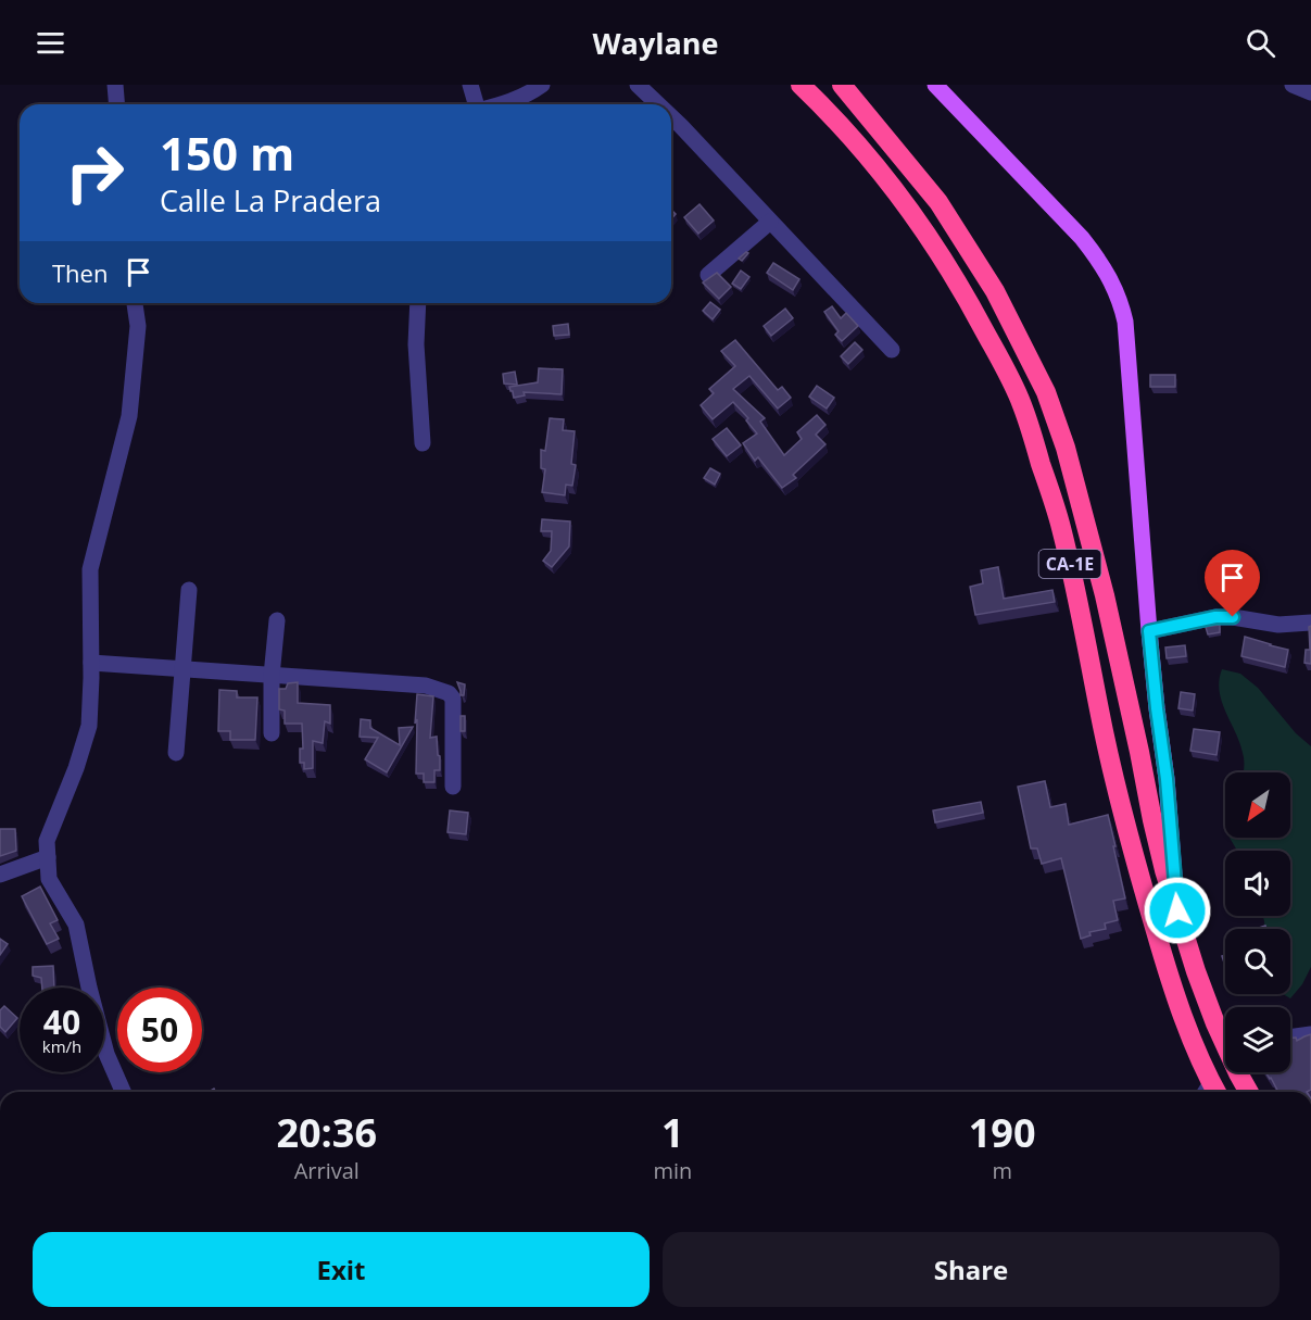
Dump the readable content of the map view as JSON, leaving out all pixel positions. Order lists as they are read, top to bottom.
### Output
{
  "streets": {
    "highway": ["CA-1E"]
  },
  "north": "bottom left",
  "page": {
    "header": "Waylane",
    "turn": ["150 m", "Calle La Pradera"],
    "then": "Then",
    "speed": "40 km/h",
    "limit": "50",
    "eta": [
      "20:36",
      "Arrival",
      "1",
      "min",
      "190",
      "m"
    ],
    "buttons": ["Exit", "Share"]
  }
}
